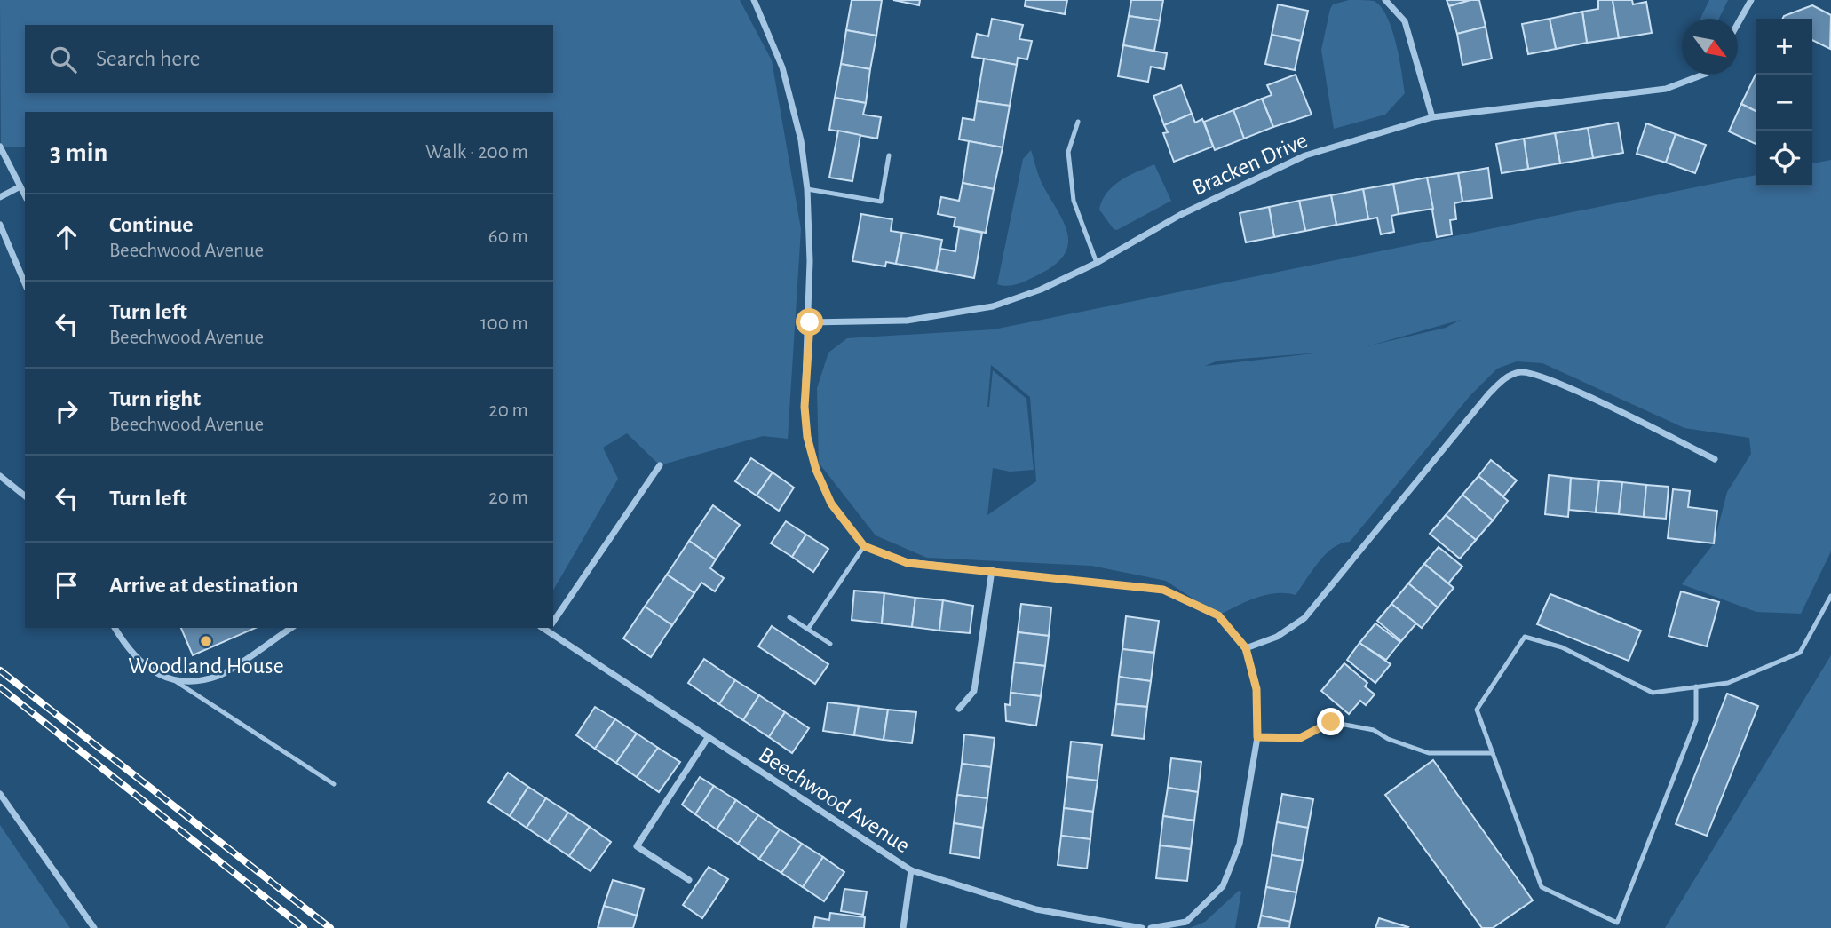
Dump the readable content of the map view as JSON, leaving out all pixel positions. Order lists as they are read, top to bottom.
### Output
{
  "streets": {
    "street": ["Bracken Drive", "Beechwood Avenue"]
  },
  "places": ["Woodland House"],
  "north": "bottom right",
  "page": {
    "map_buttons": ["+", "−"],
    "search": "Search here",
    "heading": ["3 min", "Walk · 200 m"],
    "list": [
      ["Continue", "Beechwood Avenue", "60 m"],
      ["Turn left", "Beechwood Avenue", "100 m"],
      ["Turn right", "Beechwood Avenue", "20 m"],
      ["Turn left", "20 m"],
      "Arrive at destination"
    ]
  }
}
